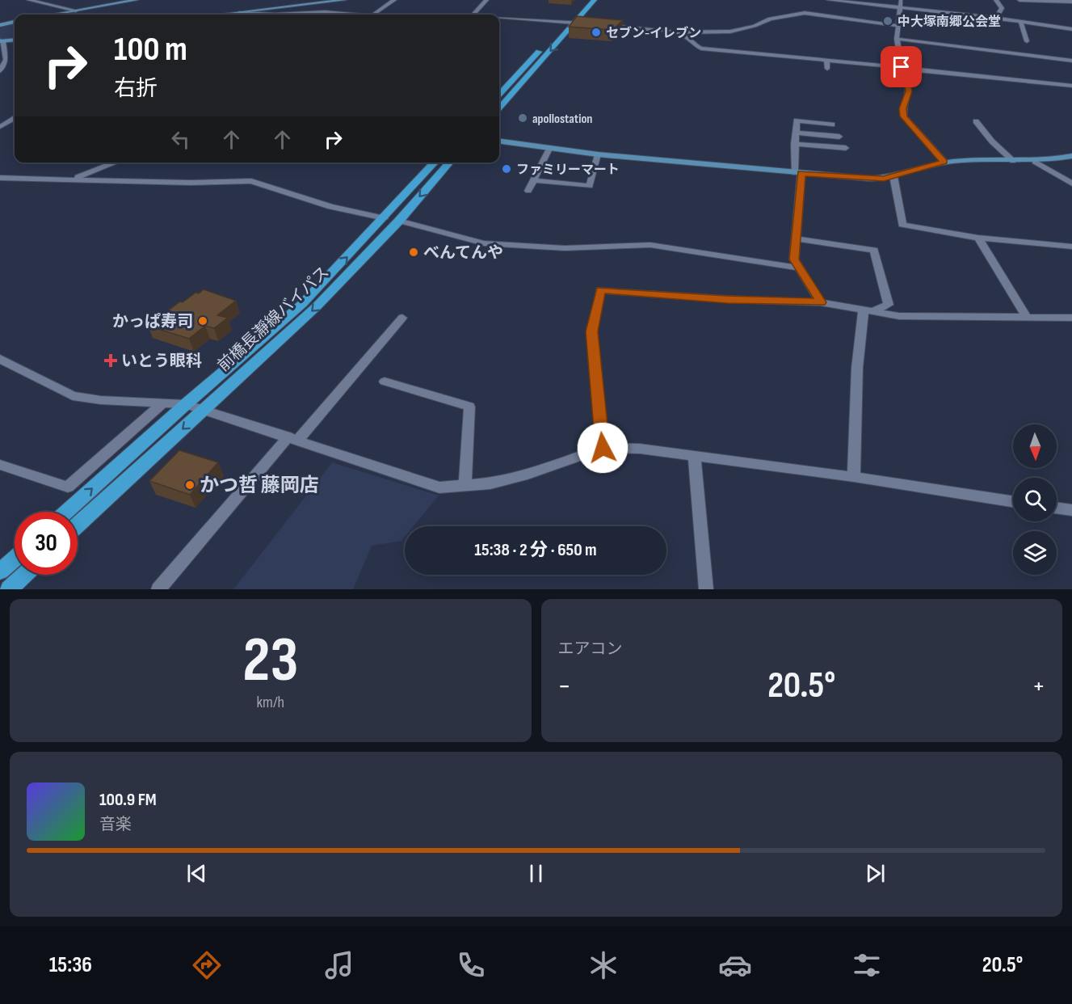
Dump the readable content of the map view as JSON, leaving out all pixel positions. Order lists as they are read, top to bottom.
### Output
{
  "streets": {
    "main road": ["前橋長瀞線バイパス"]
  },
  "places": {
    "other": [
      "中大塚南郷公会堂",
      "セブン-イレブン",
      "apollostation",
      "ファミリーマート",
      "べんてんや",
      "かっぱ寿司",
      "かつ哲 藤岡店"
    ],
    "health": ["いとう眼科"]
  },
  "north": "bottom",
  "page": {
    "turn": ["100 m", "右折"],
    "limit": "30",
    "trip": "15:38 · 2 分 · 650 m",
    "tile": [
      ["23", "km/h"],
      "エアコン"
    ],
    "heat": ["−", "20.5°", "+"],
    "song": ["100.9 FM", "音楽"],
    "tabs": ["15:36", "20.5°"]
  }
}
